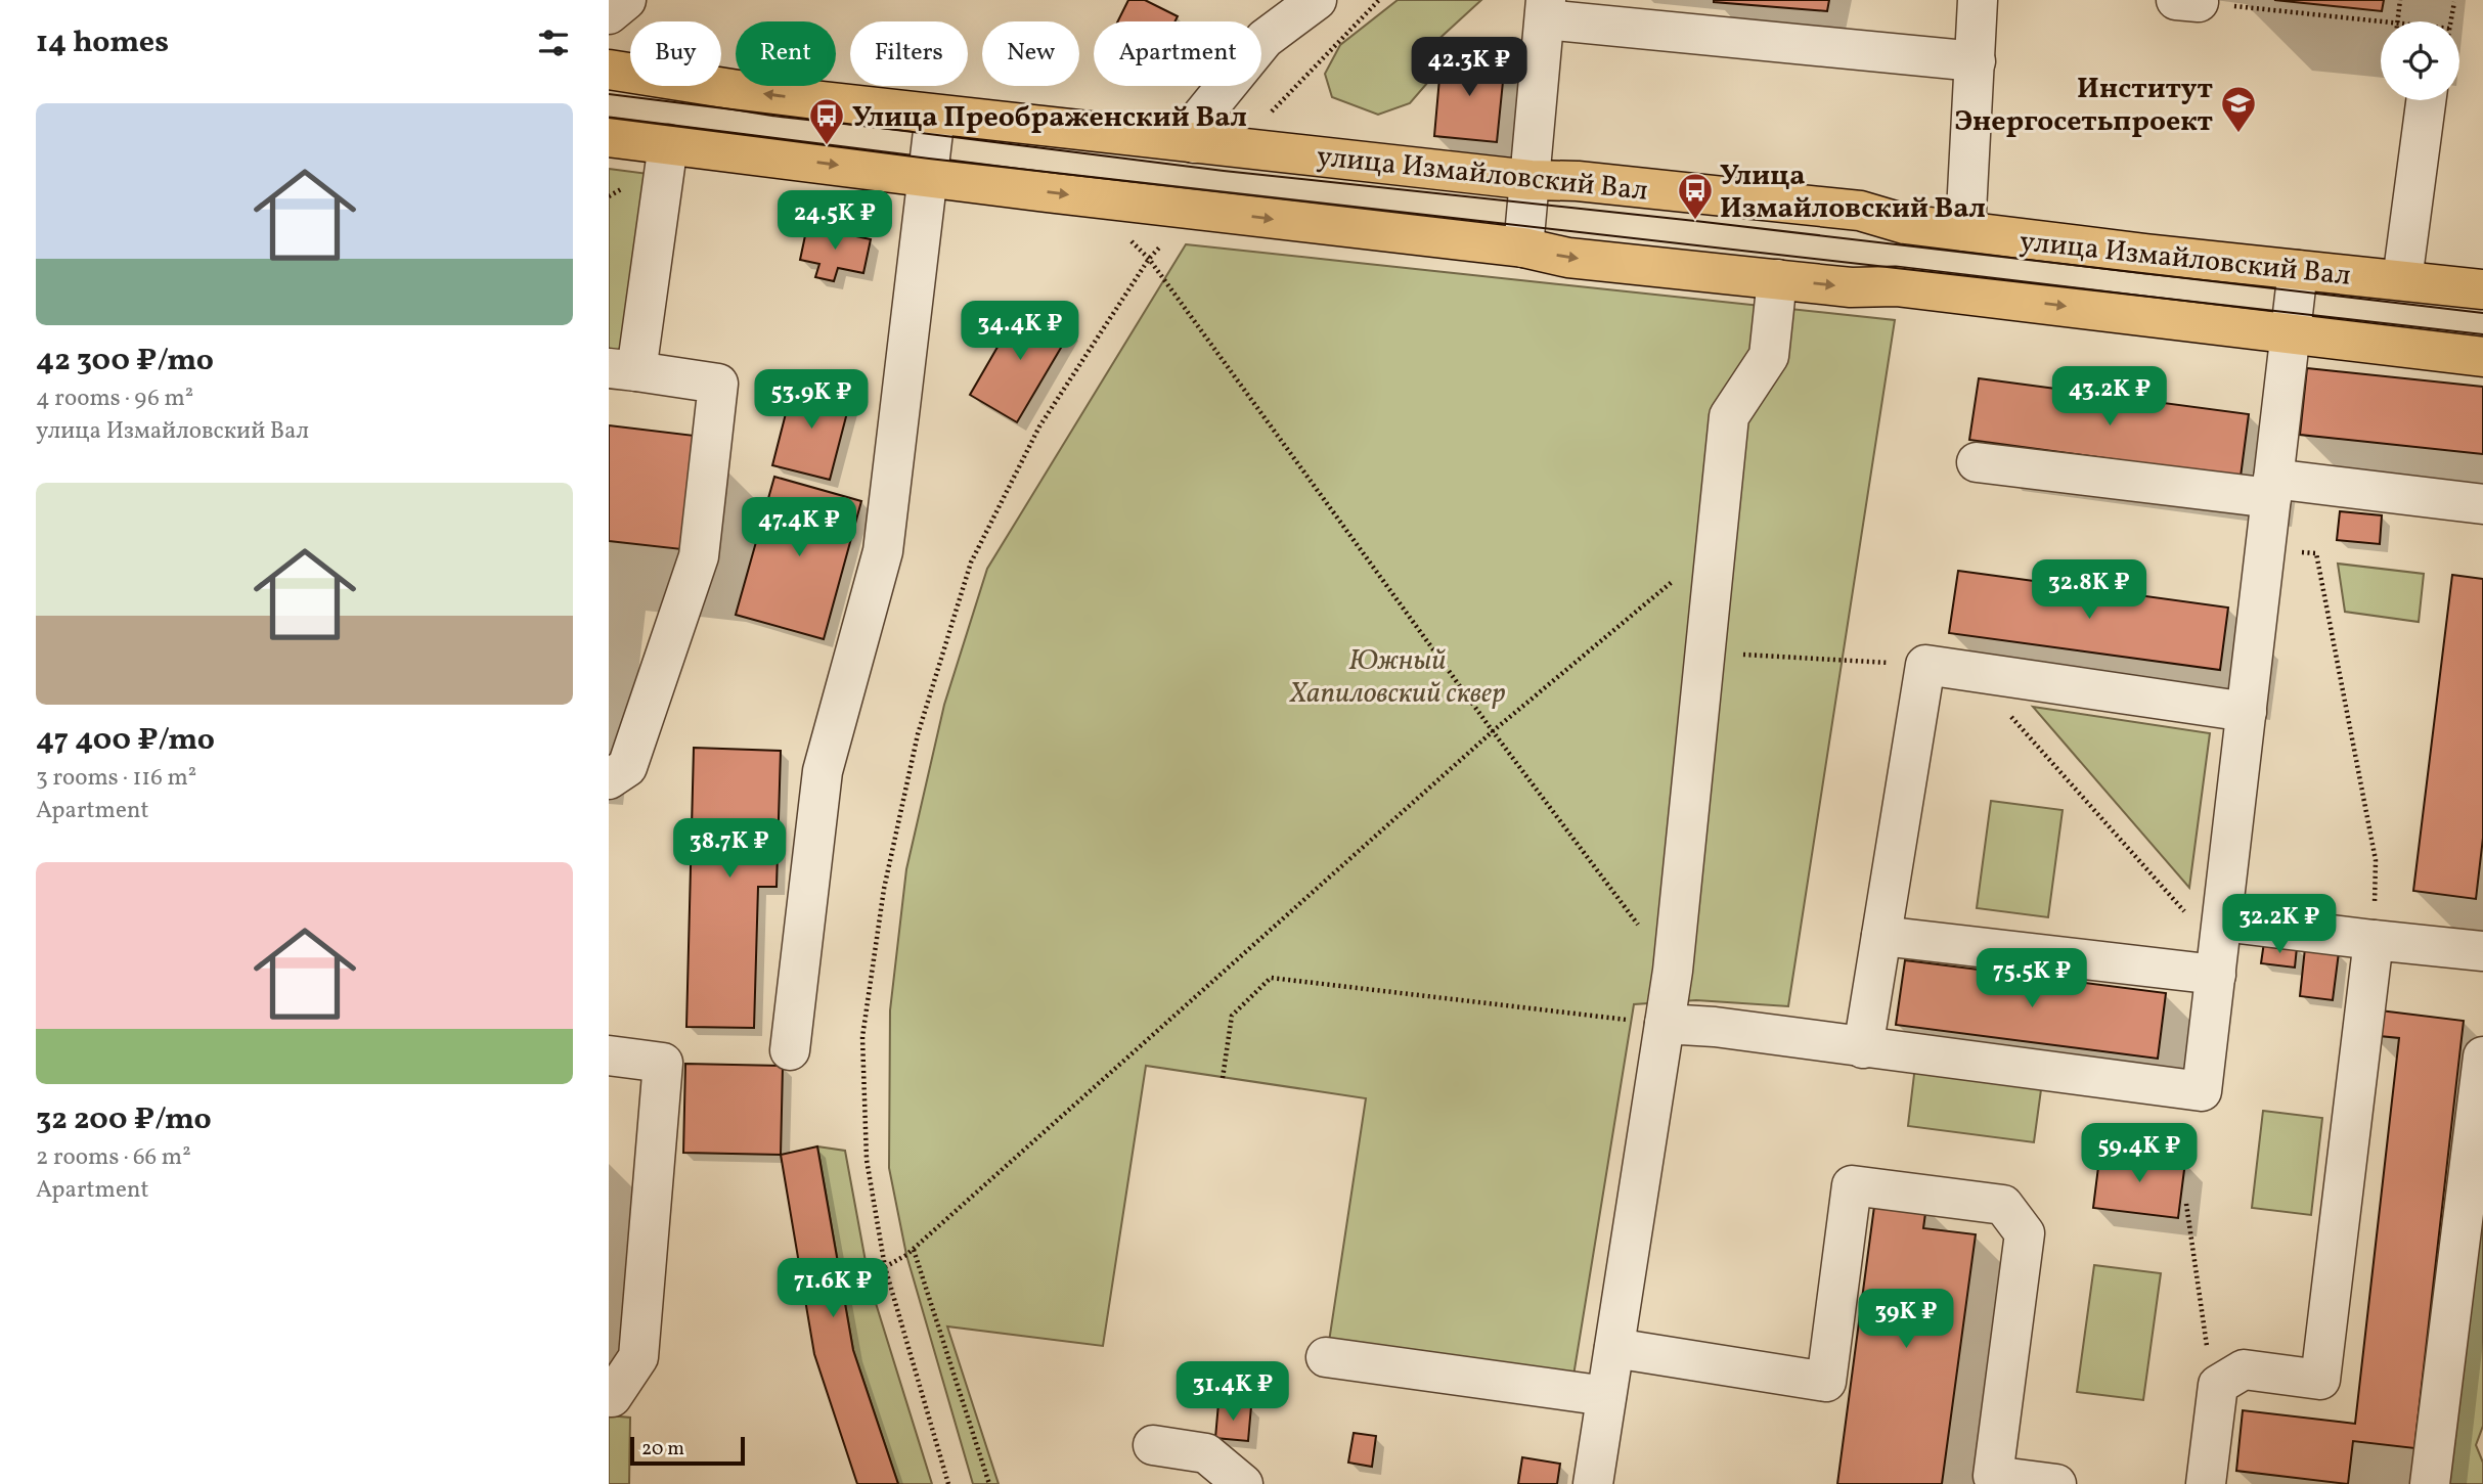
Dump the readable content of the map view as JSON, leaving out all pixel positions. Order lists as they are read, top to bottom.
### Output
{
  "streets": {
    "main road": ["улица Измайловский Вал"]
  },
  "parks": ["Южный Хапиловский сквер"],
  "places": {
    "school or university": ["Институт Энергосетьпроект"],
    "bus stop": ["Улица Преображенский Вал", "Улица Измайловский Вал"]
  },
  "scale_bar": "20 m",
  "page": {
    "heading": "14 homes",
    "chip": [
      "Buy",
      "Rent",
      "Filters",
      "New",
      "Apartment"
    ],
    "price": [
      "42.3K ₽",
      "24.5K ₽",
      "34.4K ₽",
      "43.2K ₽",
      "53.9K ₽",
      "47.4K ₽",
      "32.8K ₽",
      "38.7K ₽",
      "32.2K ₽",
      "75.5K ₽",
      "59.4K ₽",
      "71.6K ₽",
      "39K ₽",
      "31.4K ₽"
    ],
    "list": [
      {
        "name": "42 300 ₽/mo",
        "note": "4 rooms · 96 m² · улица Измайловский Вал"
      },
      {
        "name": "47 400 ₽/mo",
        "note": "3 rooms · 116 m² · Apartment"
      },
      {
        "name": "32 200 ₽/mo",
        "note": "2 rooms · 66 m² · Apartment"
      }
    ],
    "scale": "20 m"
  }
}
